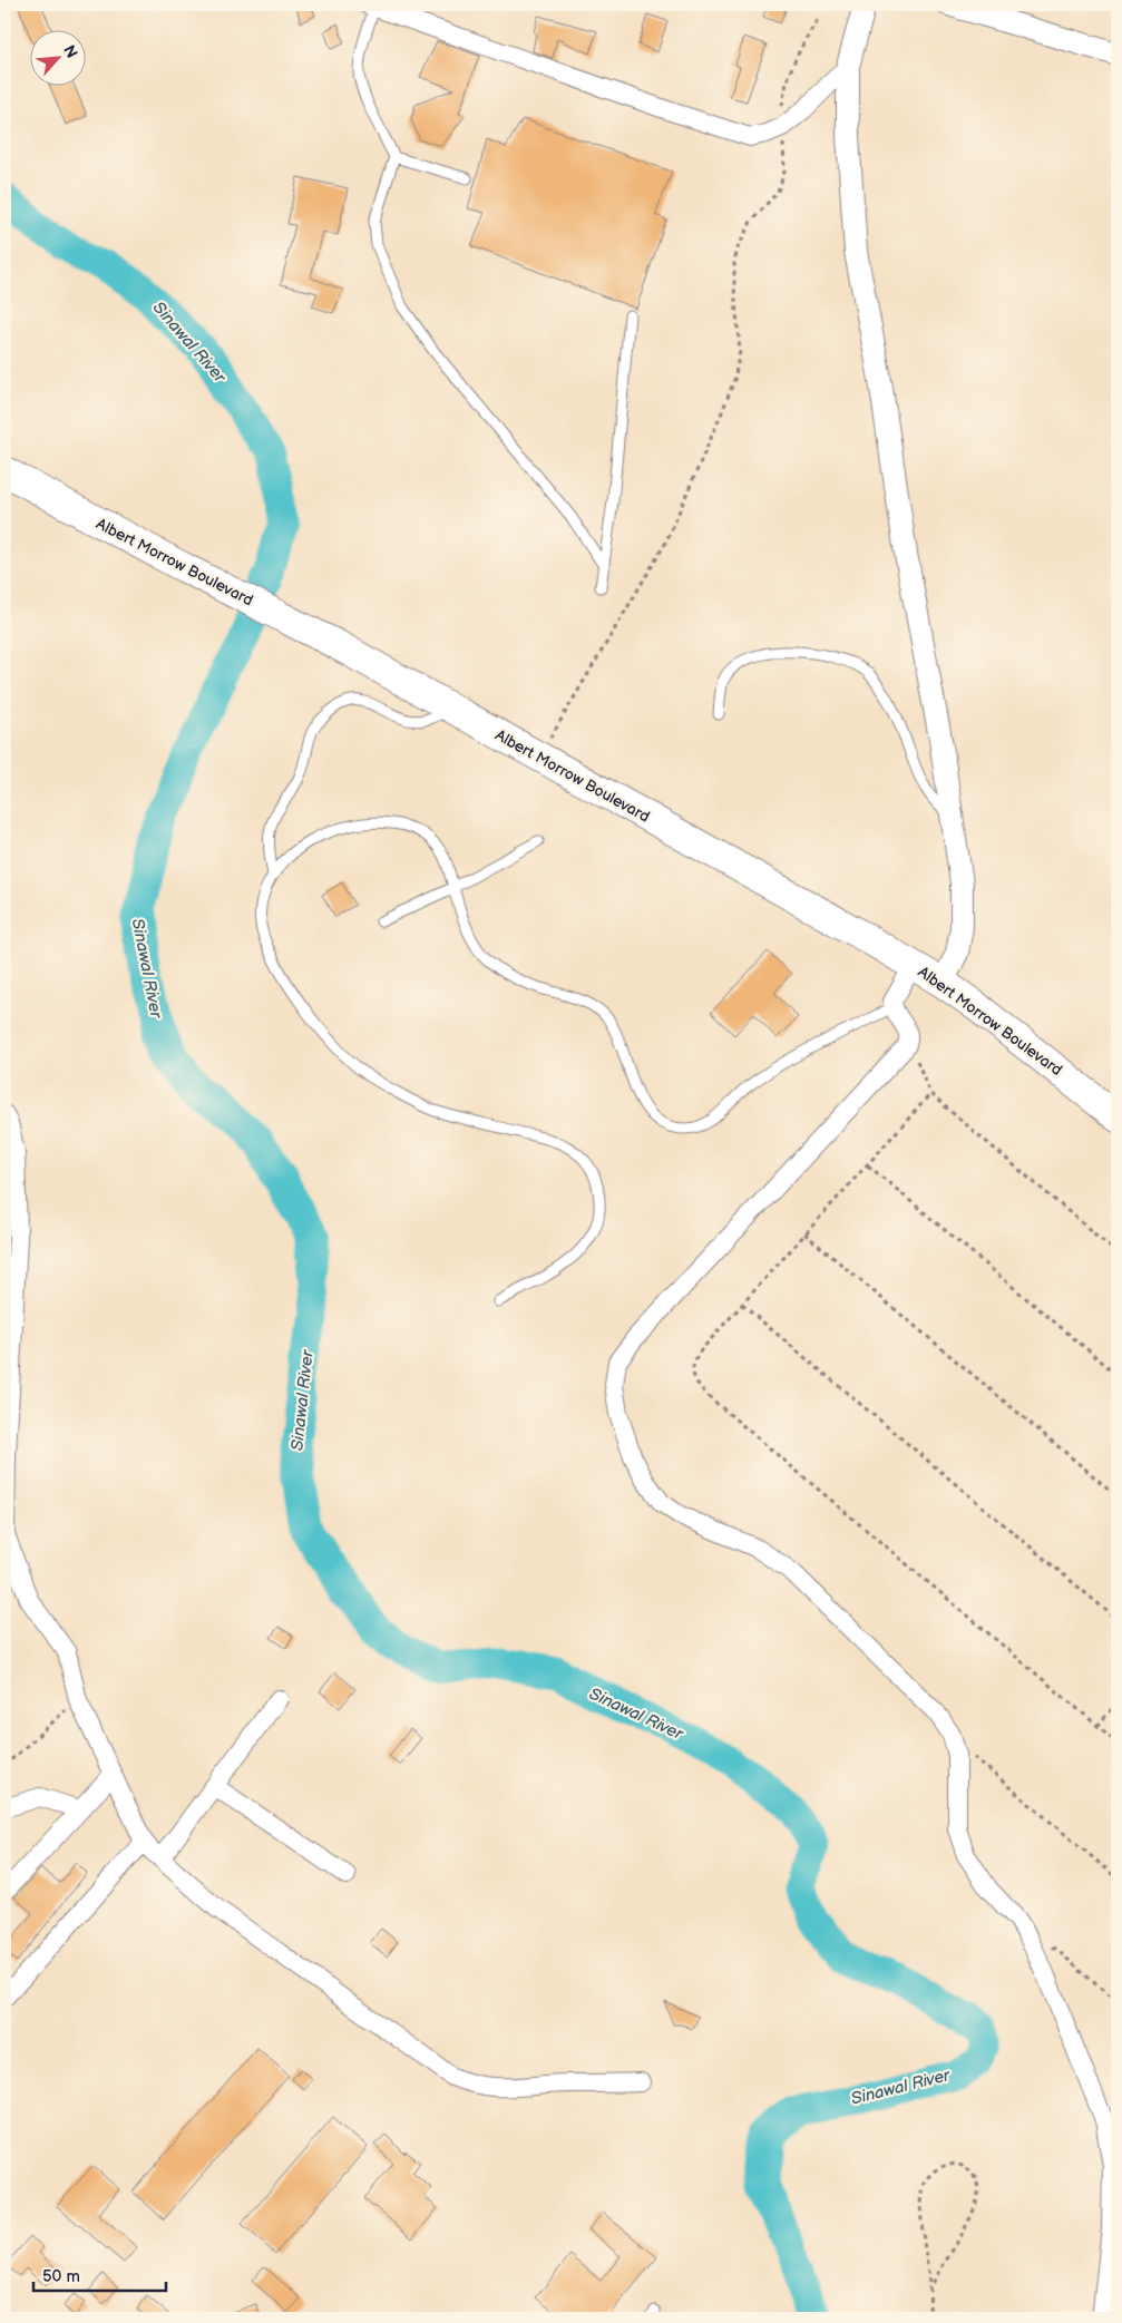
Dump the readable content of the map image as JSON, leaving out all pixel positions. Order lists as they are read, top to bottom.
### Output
{
  "streets": {
    "main road": ["Albert Morrow Boulevard"]
  },
  "water": ["Sinawal River"],
  "scale_bar": "50 m",
  "north": "top right"
}
